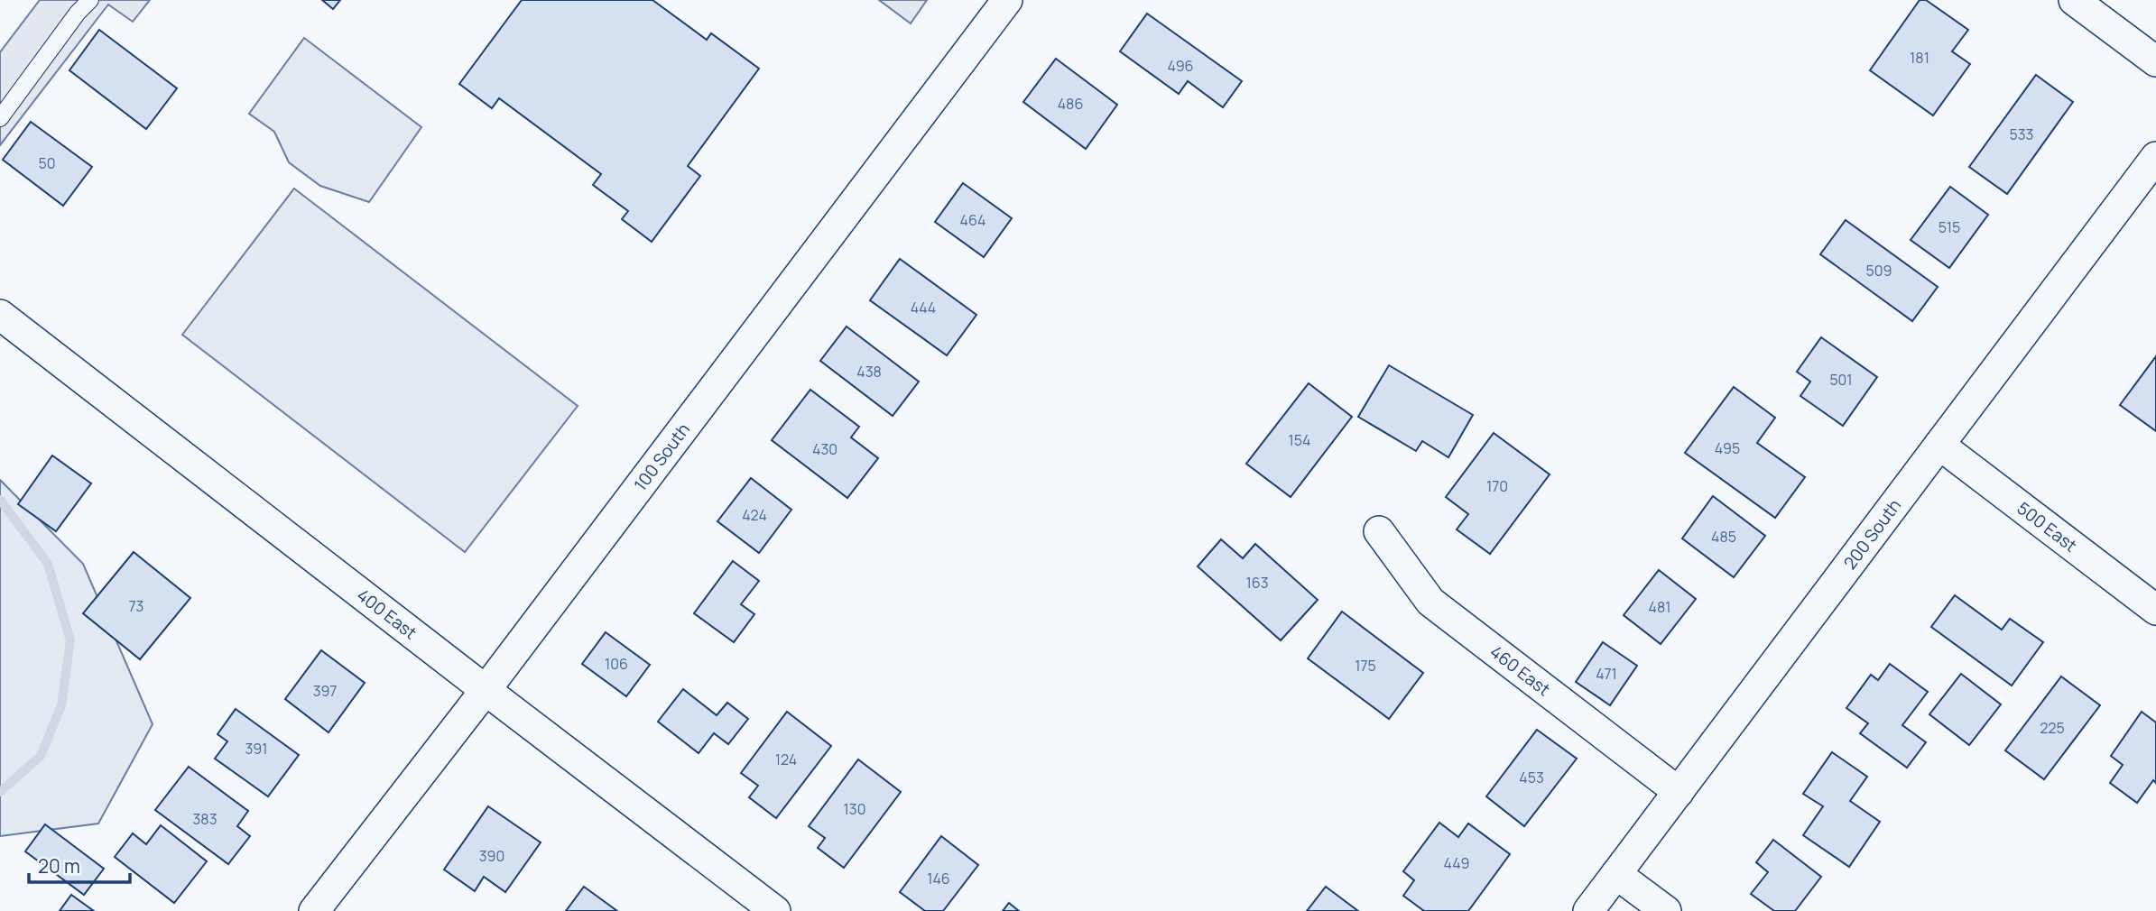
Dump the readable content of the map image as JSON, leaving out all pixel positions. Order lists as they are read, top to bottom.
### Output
{
  "streets": {
    "street": [
      "100 South",
      "500 East",
      "200 South",
      "400 East",
      "460 East"
    ]
  },
  "crossings": [
    ["100 South", "400 East"],
    ["500 East", "200 South"],
    ["200 South", "460 East"]
  ],
  "house_numbers": [
    "181",
    "496",
    "486",
    "533",
    "50",
    "464",
    "515",
    "509",
    "444",
    "438",
    "501",
    "154",
    "495",
    "430",
    "170",
    "424",
    "485",
    "163",
    "73",
    "481",
    "106",
    "175",
    "471",
    "397",
    "225",
    "391",
    "124",
    "453",
    "130",
    "383",
    "390",
    "449",
    "146"
  ],
  "scale_bar": "20 m"
}
